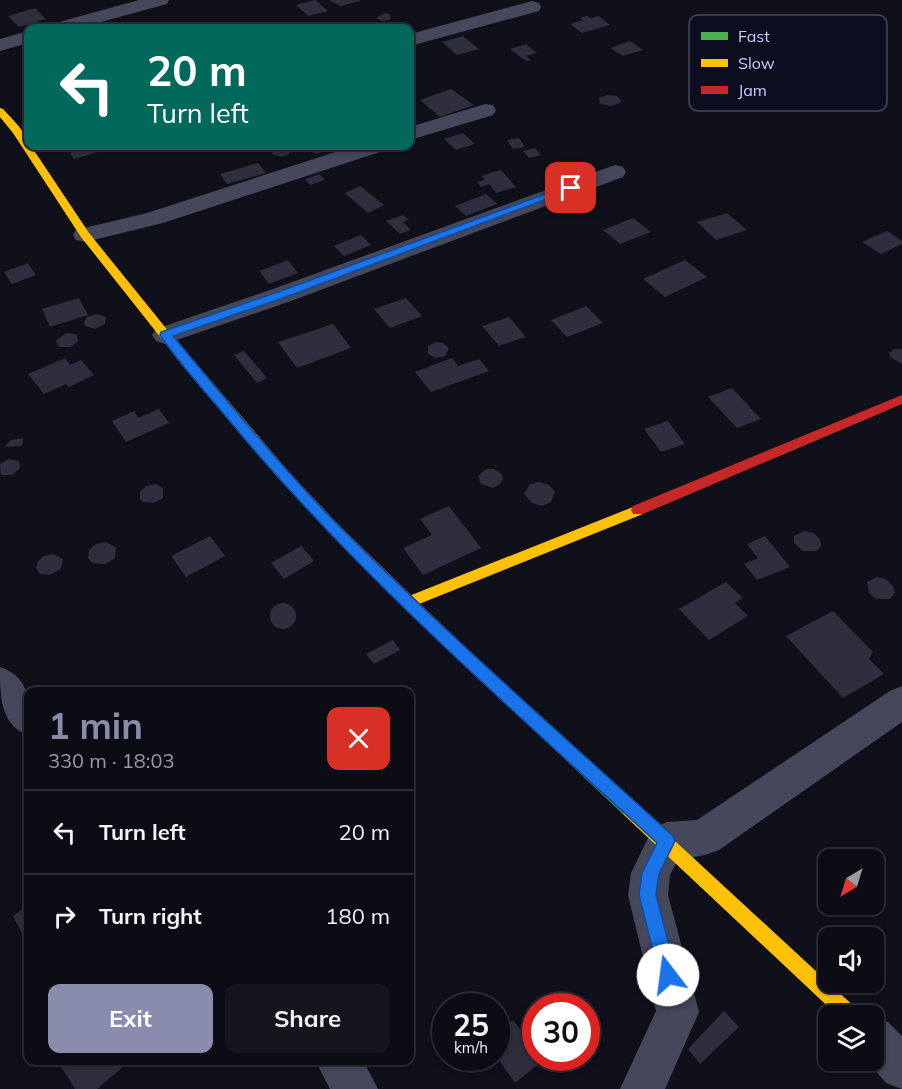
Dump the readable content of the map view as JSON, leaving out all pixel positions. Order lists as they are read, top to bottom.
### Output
{
  "legend": ["Fast", "Slow", "Jam"],
  "north": "bottom left",
  "page": {
    "turn": ["20 m", "Turn left"],
    "heading": ["1 min", "330 m · 18:03"],
    "list": [
      {
        "name": "Turn left",
        "value": "20 m"
      },
      {
        "name": "Turn right",
        "value": "180 m"
      }
    ],
    "buttons": ["Exit", "Share"],
    "speed": "25 km/h",
    "limit": "30"
  }
}
